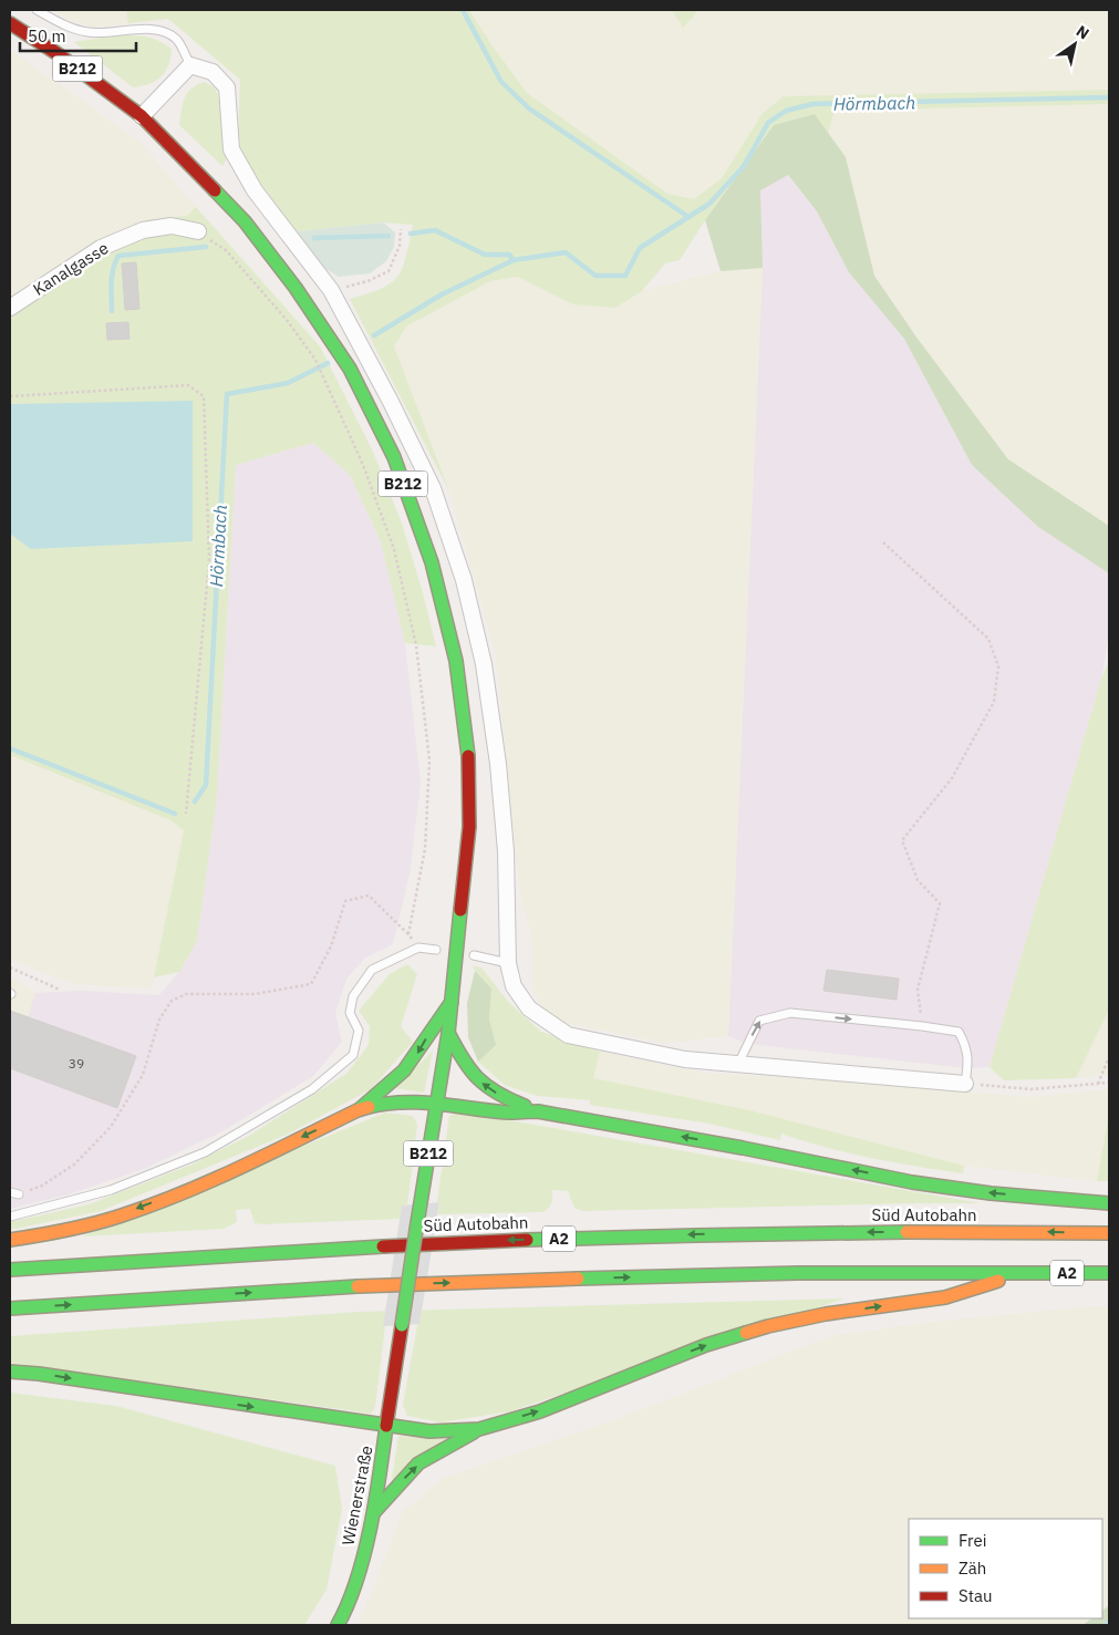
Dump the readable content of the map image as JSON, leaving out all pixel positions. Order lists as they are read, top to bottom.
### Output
{
  "streets": {
    "main road": [
      "B212",
      "Süd Autobahn",
      "A2",
      "Wienerstraße"
    ],
    "street": ["Kanalgasse"]
  },
  "crossings": [
    ["B212", "Wienerstraße"]
  ],
  "water": ["Hörmbach"],
  "house_numbers": ["39"],
  "legend": ["Frei", "Zäh", "Stau"],
  "scale_bar": "50 m",
  "north": "top right"
}
